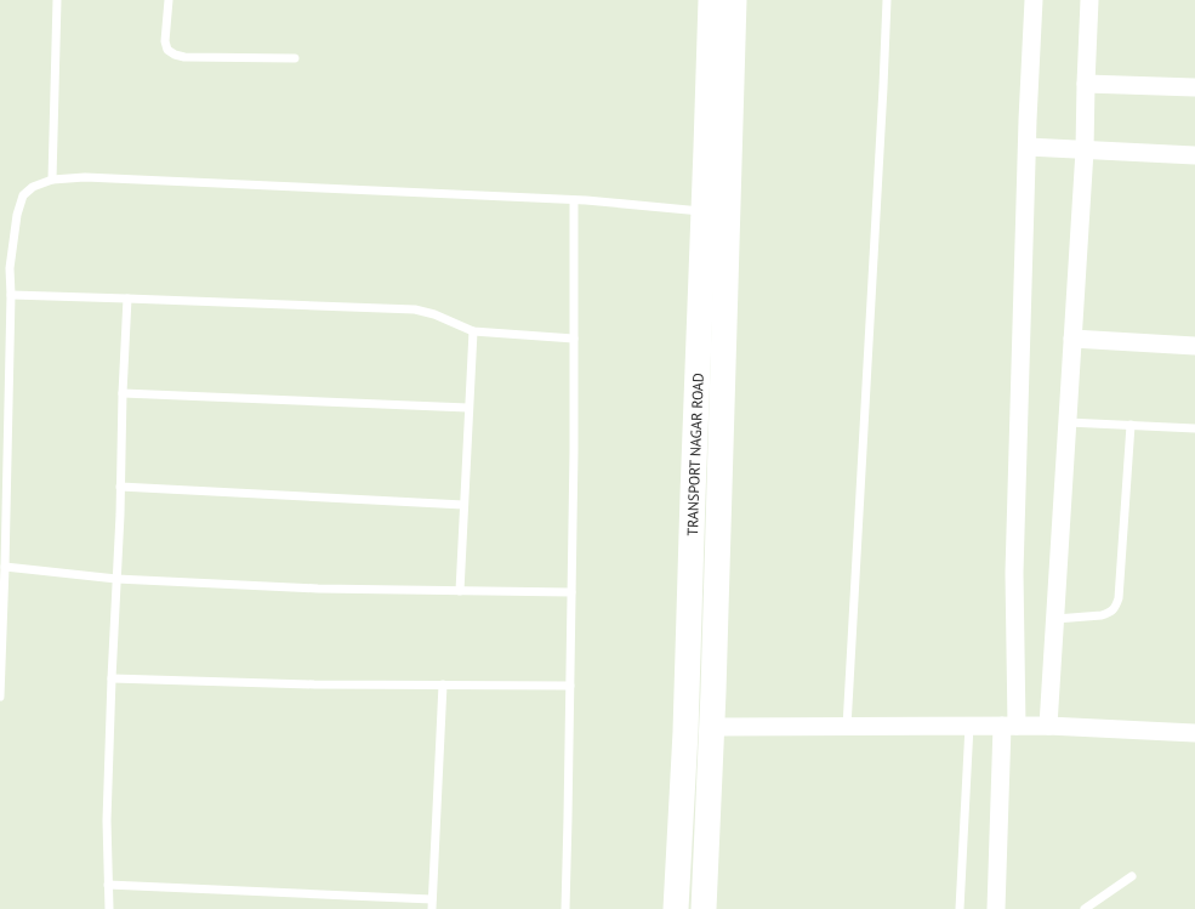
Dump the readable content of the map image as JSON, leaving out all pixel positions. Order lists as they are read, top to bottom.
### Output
{
  "streets": {
    "main road": ["TRANSPORT NAGAR ROAD"]
  }
}
